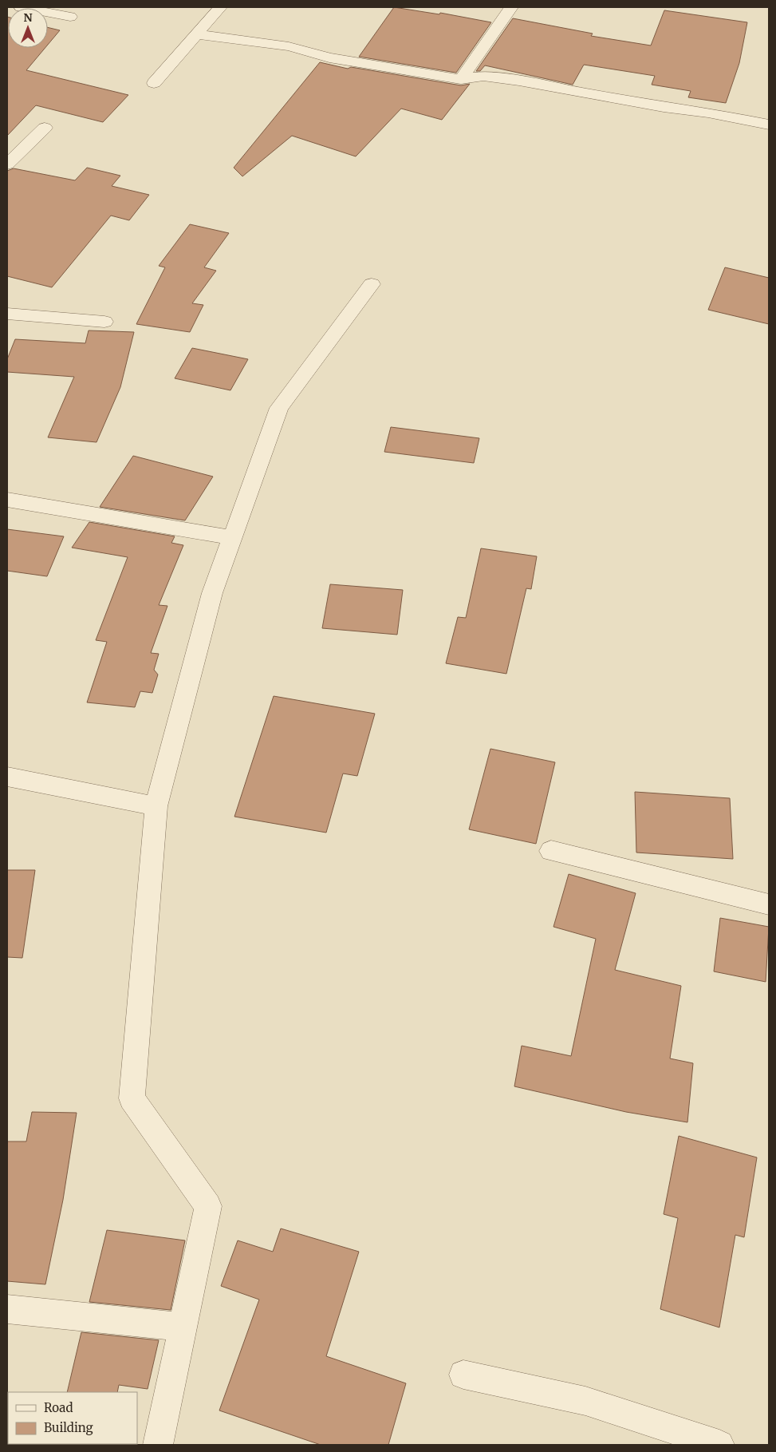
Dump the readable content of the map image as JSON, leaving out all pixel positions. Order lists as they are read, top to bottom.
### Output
{
  "legend": ["Road", "Building"],
  "north": "top"
}
